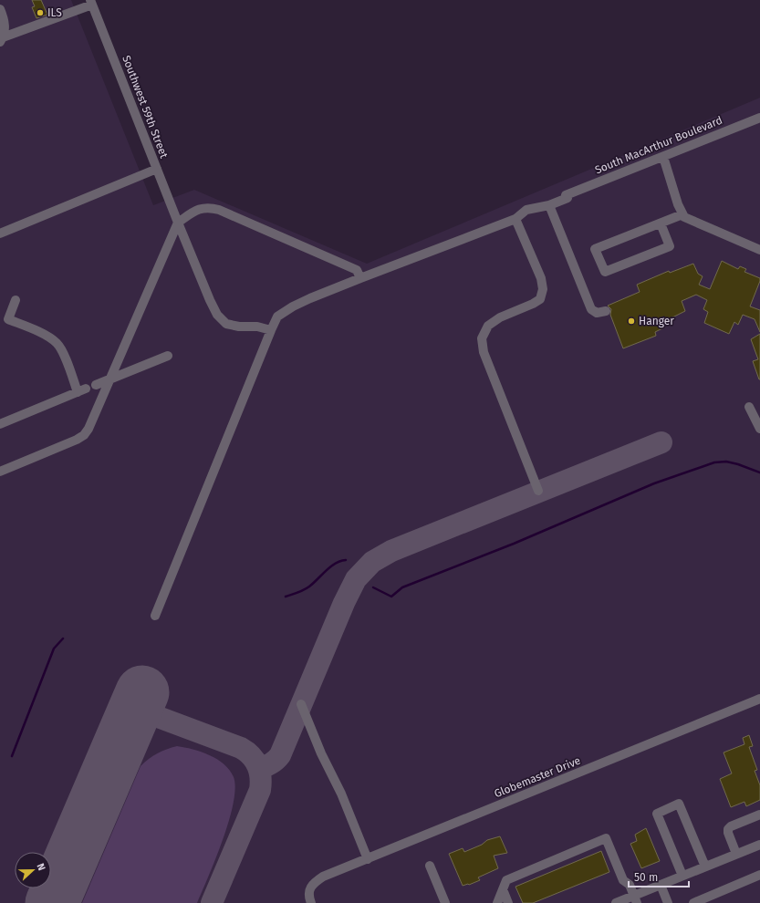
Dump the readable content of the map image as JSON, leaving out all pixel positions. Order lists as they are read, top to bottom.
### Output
{
  "streets": {
    "street": ["Southwest 59th Street", "South MacArthur Boulevard", "Globemaster Drive"]
  },
  "crossings": [
    ["Southwest 59th Street", "South MacArthur Boulevard"]
  ],
  "places": ["ILS", "Hanger"],
  "scale_bar": "50 m",
  "north": "right"
}
